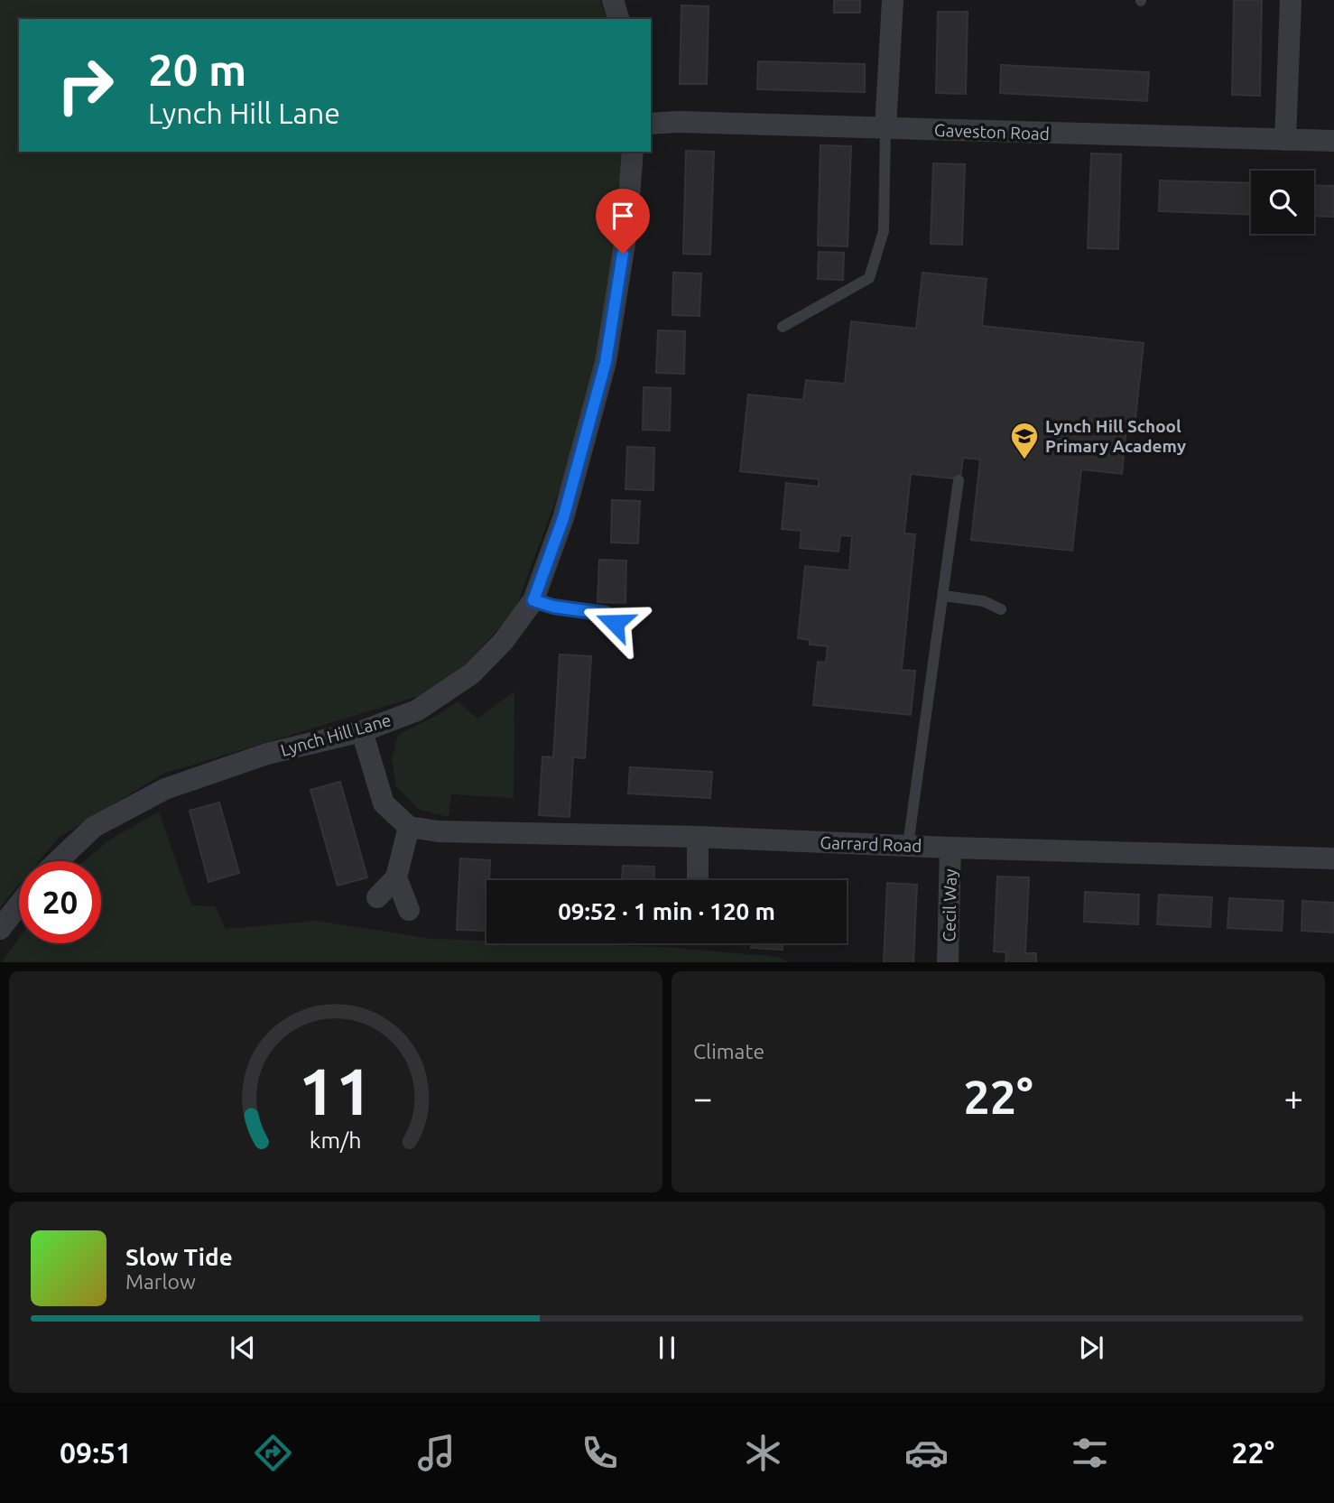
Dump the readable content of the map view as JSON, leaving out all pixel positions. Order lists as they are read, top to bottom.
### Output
{
  "streets": {
    "street": [
      "Gaveston Road",
      "Lynch Hill Lane",
      "Garrard Road",
      "Cecil Way"
    ]
  },
  "crossings": [
    ["Garrard Road", "Cecil Way"]
  ],
  "places": {
    "school or university": ["Lynch Hill School Primary Academy"]
  },
  "page": {
    "turn": ["20 m", "Lynch Hill Lane"],
    "limit": "20",
    "trip": "09:52 · 1 min · 120 m",
    "tile": "Climate",
    "heat": ["−", "22°", "+"],
    "song": ["Slow Tide", "Marlow"],
    "tabs": ["09:51", "22°"],
    "gauge": ["11", "km/h"]
  }
}
